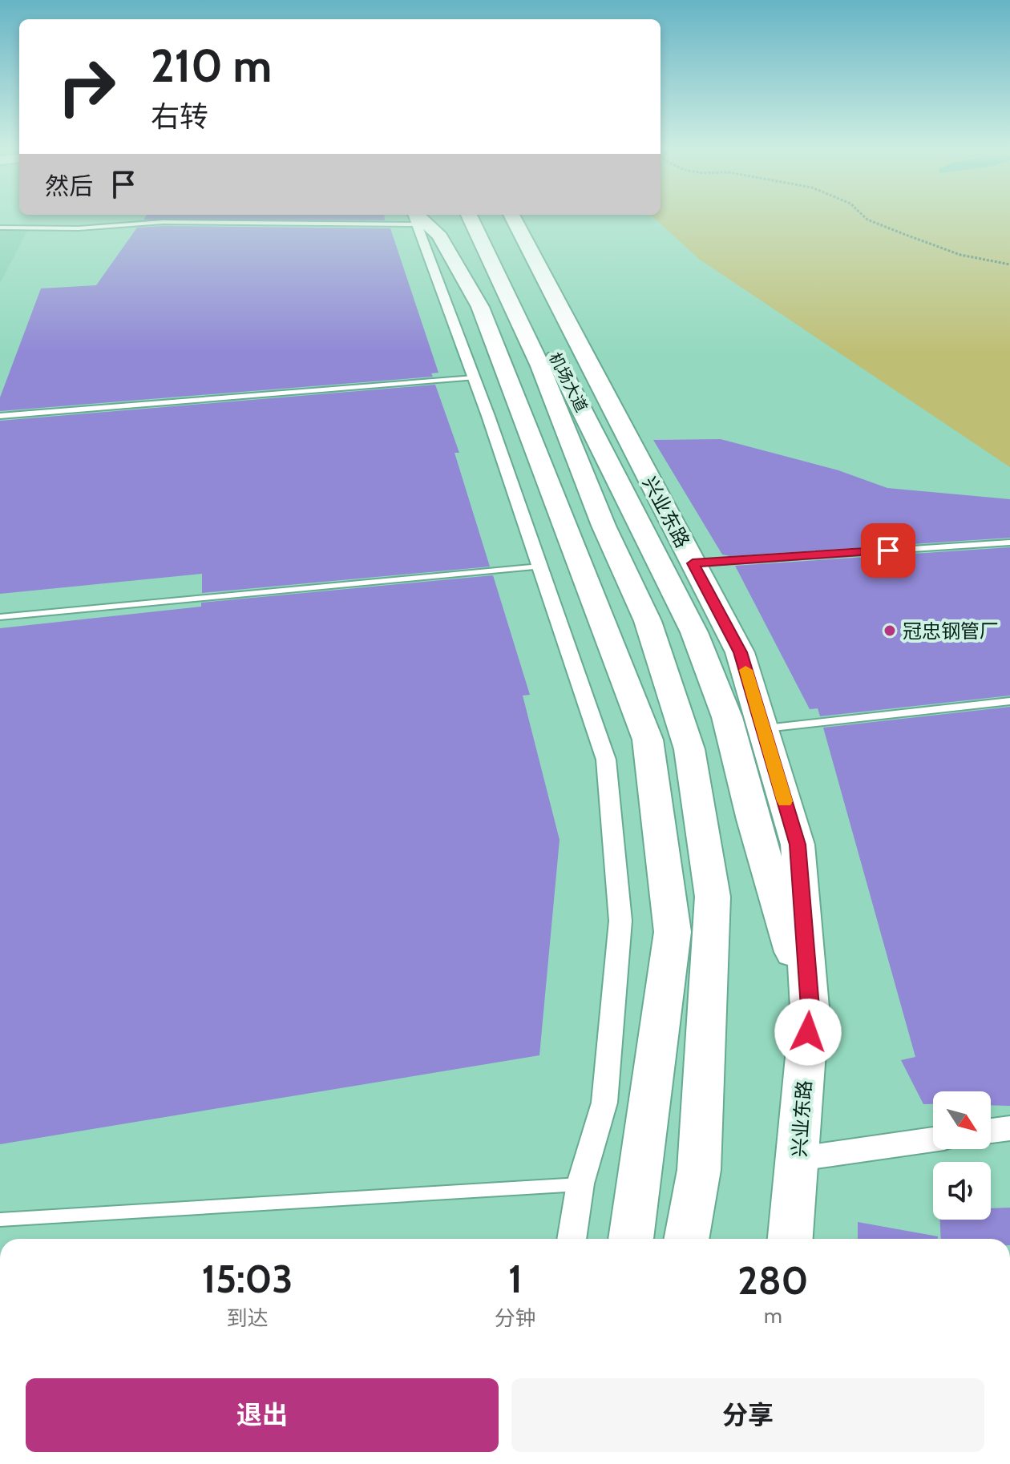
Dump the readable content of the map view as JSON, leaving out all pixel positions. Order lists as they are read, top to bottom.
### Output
{
  "streets": {
    "main road": ["机场大道", "兴业东路"]
  },
  "crossings": [
    ["机场大道", "兴业东路"]
  ],
  "places": ["冠忠钢管厂"],
  "north": "bottom right",
  "page": {
    "turn": ["210 m", "右转"],
    "then": "然后",
    "eta": [
      "15:03",
      "到达",
      "1",
      "分钟",
      "280",
      "m"
    ],
    "buttons": ["退出", "分享"]
  }
}
